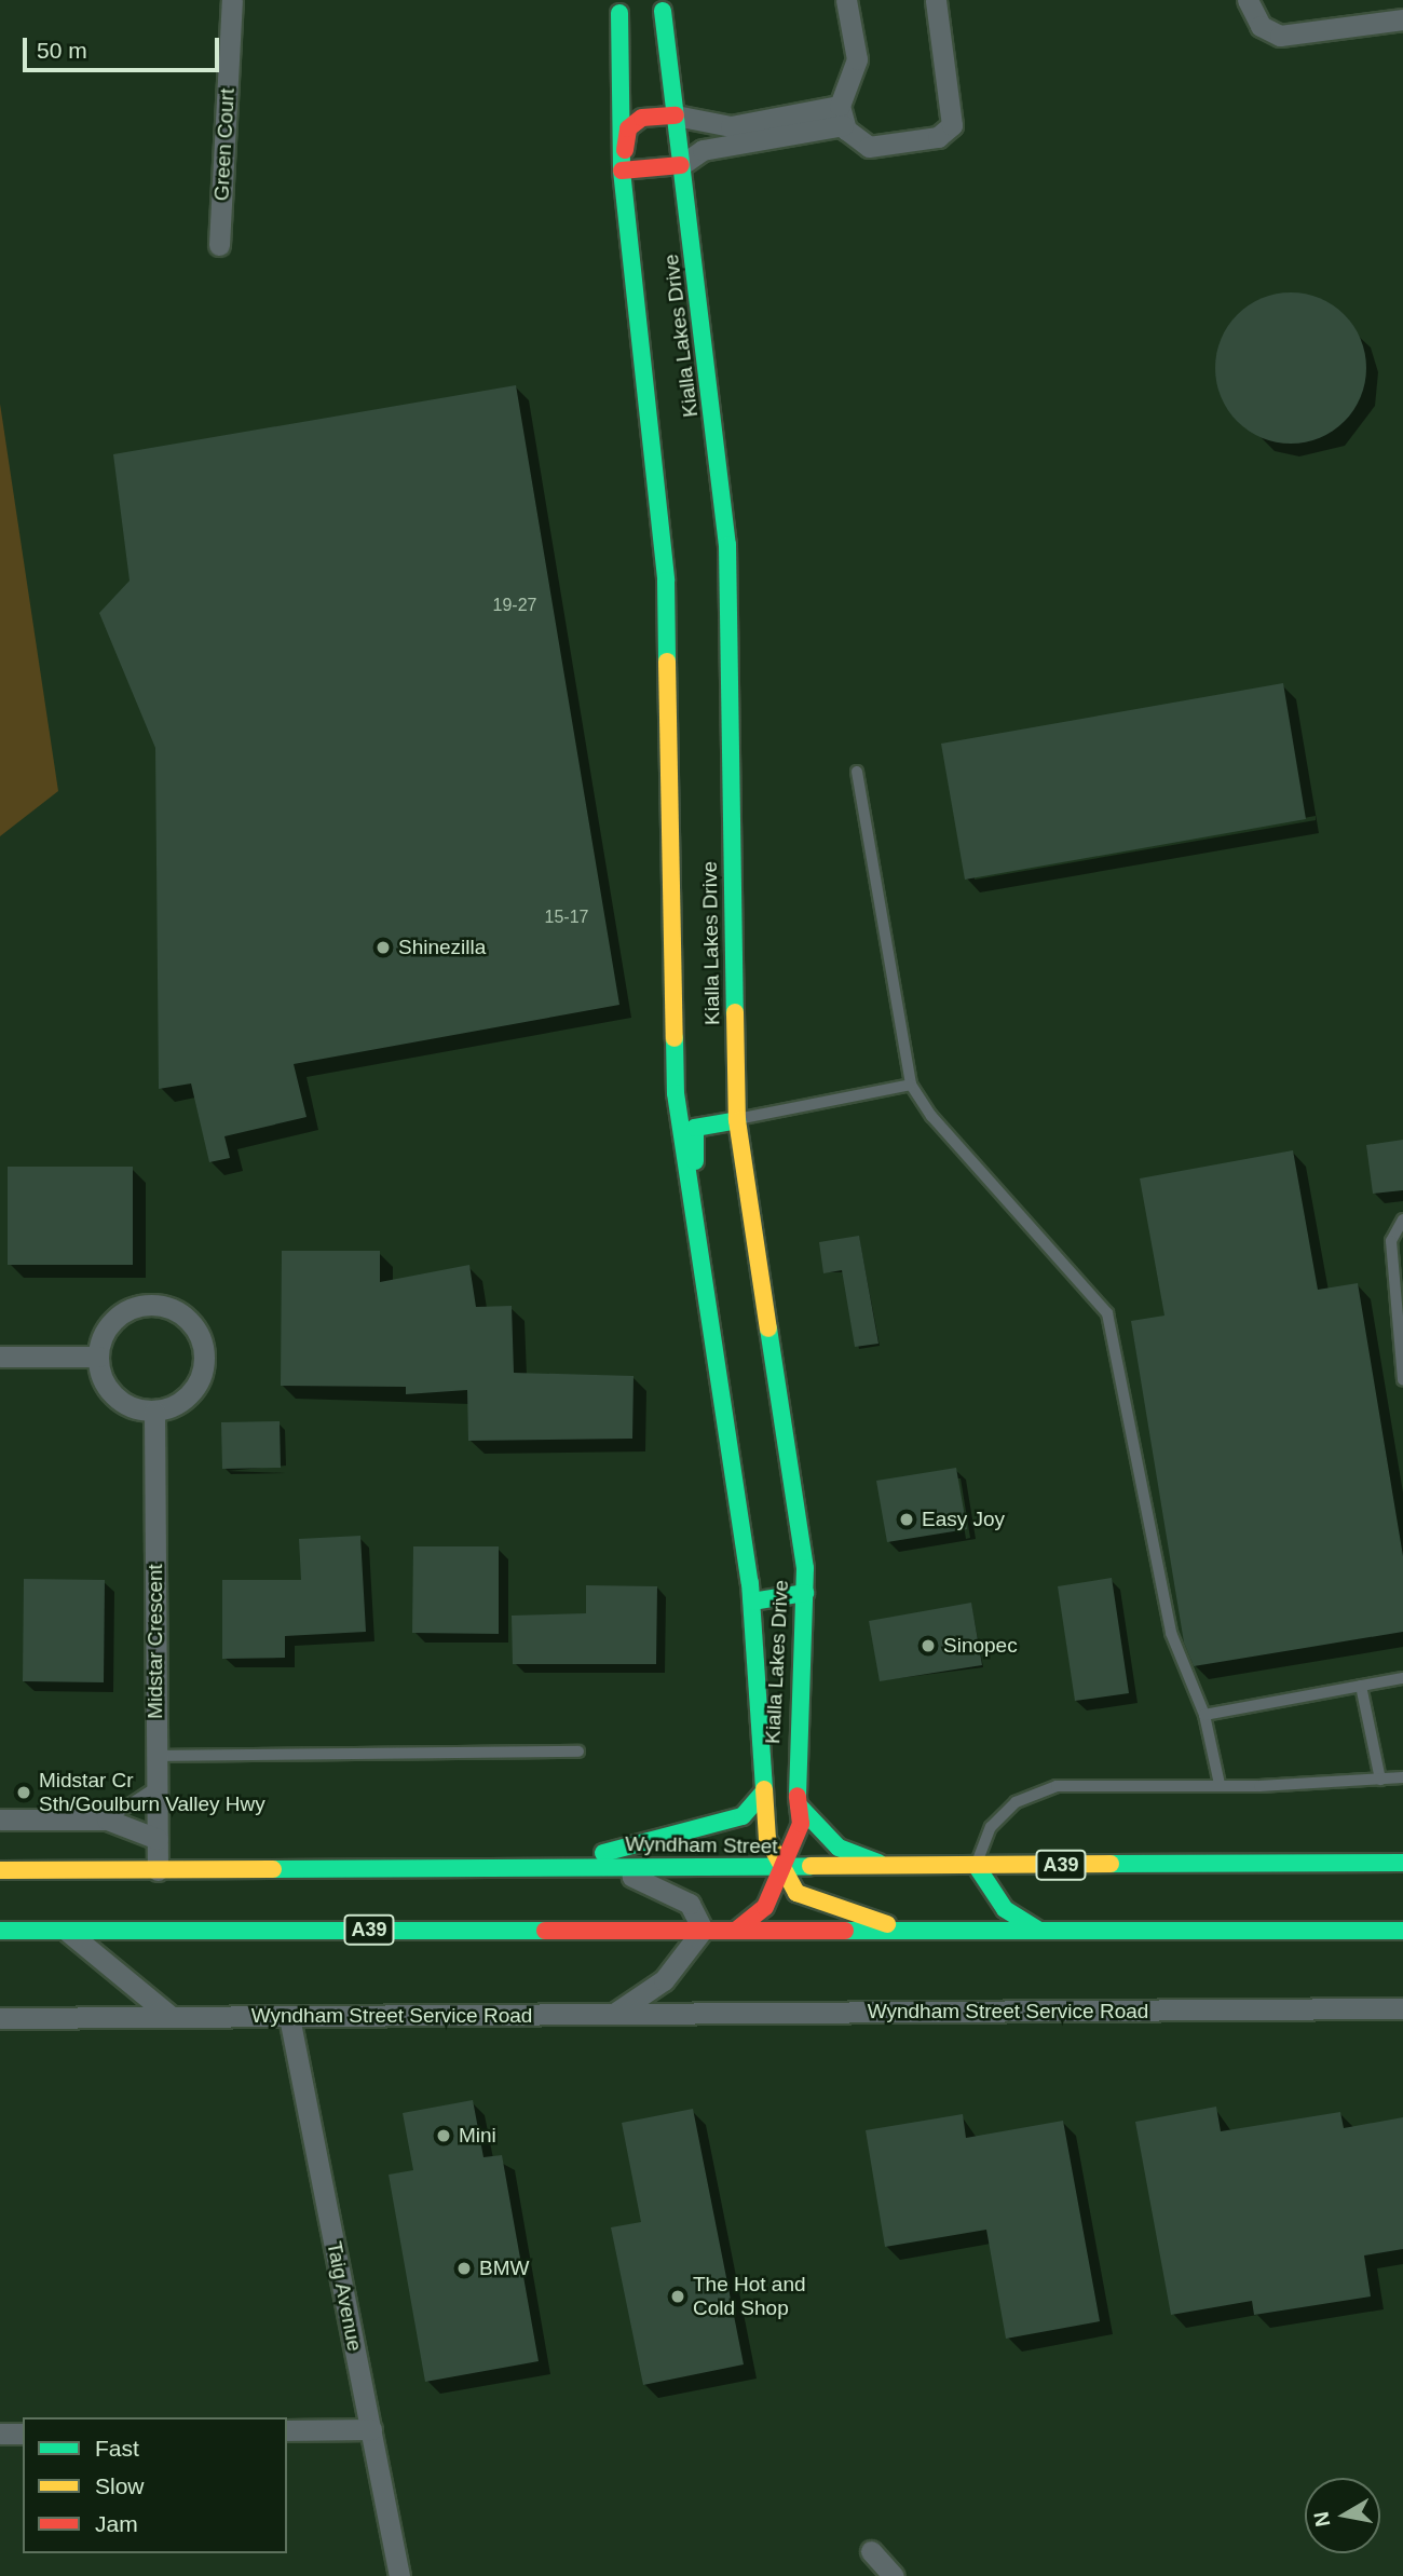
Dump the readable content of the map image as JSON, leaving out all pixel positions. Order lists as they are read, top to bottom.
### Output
{
  "streets": {
    "main road": ["Kialla Lakes Drive", "Wyndham Street", "A39"],
    "street": [
      "Green Court",
      "Midstar Crescent",
      "Wyndham Street Service Road",
      "Taig Avenue"
    ]
  },
  "crossings": [
    ["Kialla Lakes Drive", "Wyndham Street"],
    ["Kialla Lakes Drive", "A39"],
    ["Midstar Crescent", "Wyndham Street"],
    ["Wyndham Street Service Road", "Taig Avenue"]
  ],
  "places": [
    "Shinezilla",
    "Easy Joy",
    "Sinopec",
    "Midstar Cr Sth/Goulburn Valley Hwy",
    "Mini",
    "BMW",
    "The Hot and Cold Shop"
  ],
  "house_numbers": ["19-27", "15-17"],
  "legend": ["Fast", "Slow", "Jam"],
  "scale_bar": "50 m",
  "north": "left"
}
